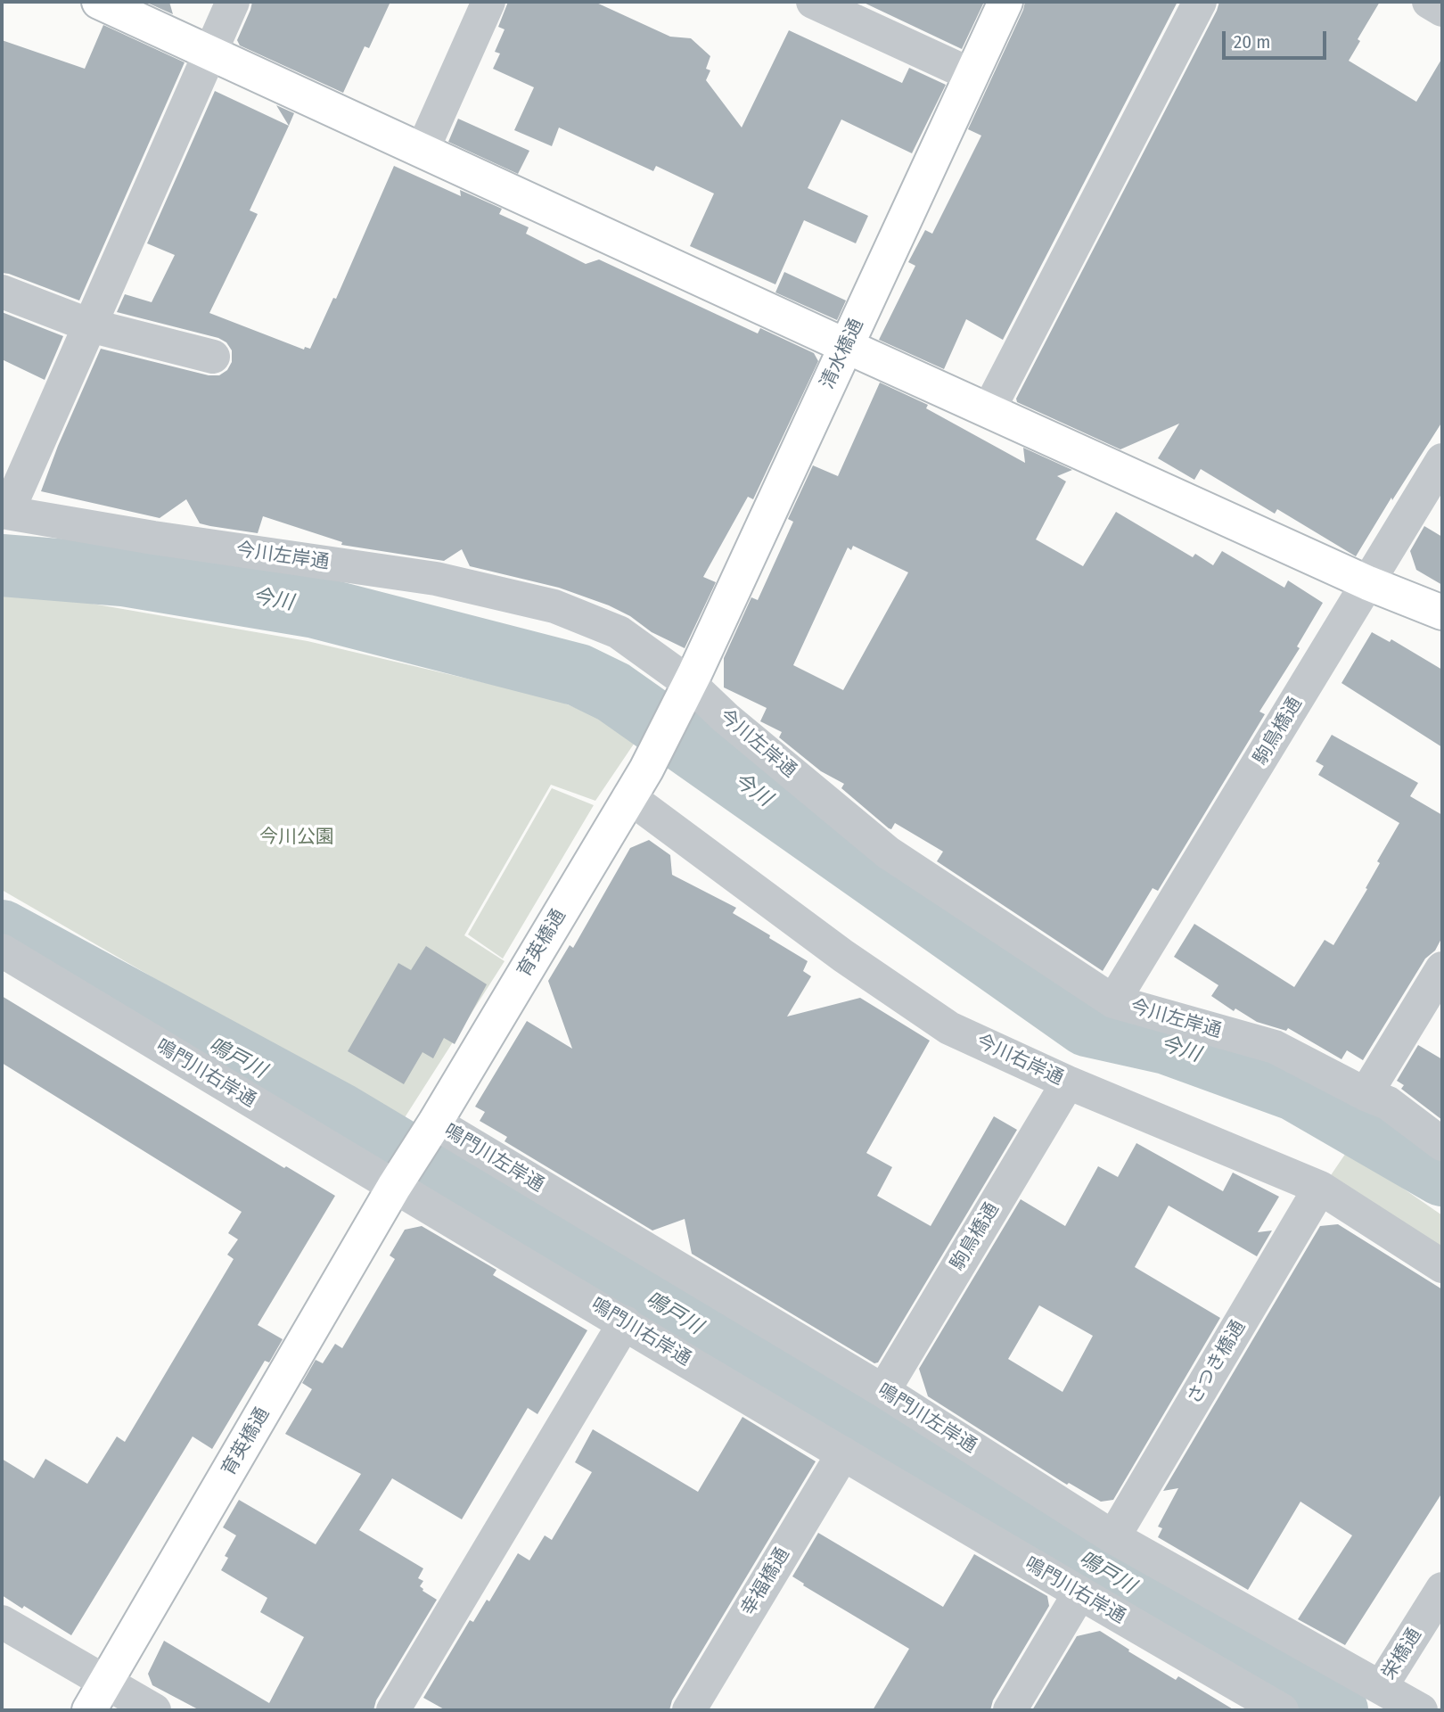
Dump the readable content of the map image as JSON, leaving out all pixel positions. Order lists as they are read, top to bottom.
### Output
{
  "streets": {
    "street": [
      "清水橋通",
      "今川左岸通",
      "駒鳥橋通",
      "育英橋通",
      "今川右岸通",
      "鳴門川右岸通",
      "鳴門川左岸通",
      "さつき橋通",
      "幸福橋通",
      "栄橋通"
    ]
  },
  "crossings": [
    ["清水橋通", "今川左岸通"],
    ["清水橋通", "育英橋通"],
    ["今川左岸通", "駒鳥橋通"],
    ["駒鳥橋通", "今川右岸通"],
    ["駒鳥橋通", "鳴門川左岸通"],
    ["育英橋通", "今川右岸通"],
    ["育英橋通", "鳴門川右岸通"],
    ["育英橋通", "鳴門川左岸通"],
    ["今川右岸通", "さつき橋通"],
    ["鳴門川右岸通", "幸福橋通"],
    ["鳴門川左岸通", "さつき橋通"],
    ["鳴門川左岸通", "栄橋通"]
  ],
  "water": ["今川", "鳴戸川"],
  "parks": ["今川公園"],
  "scale_bar": "20 m"
}
